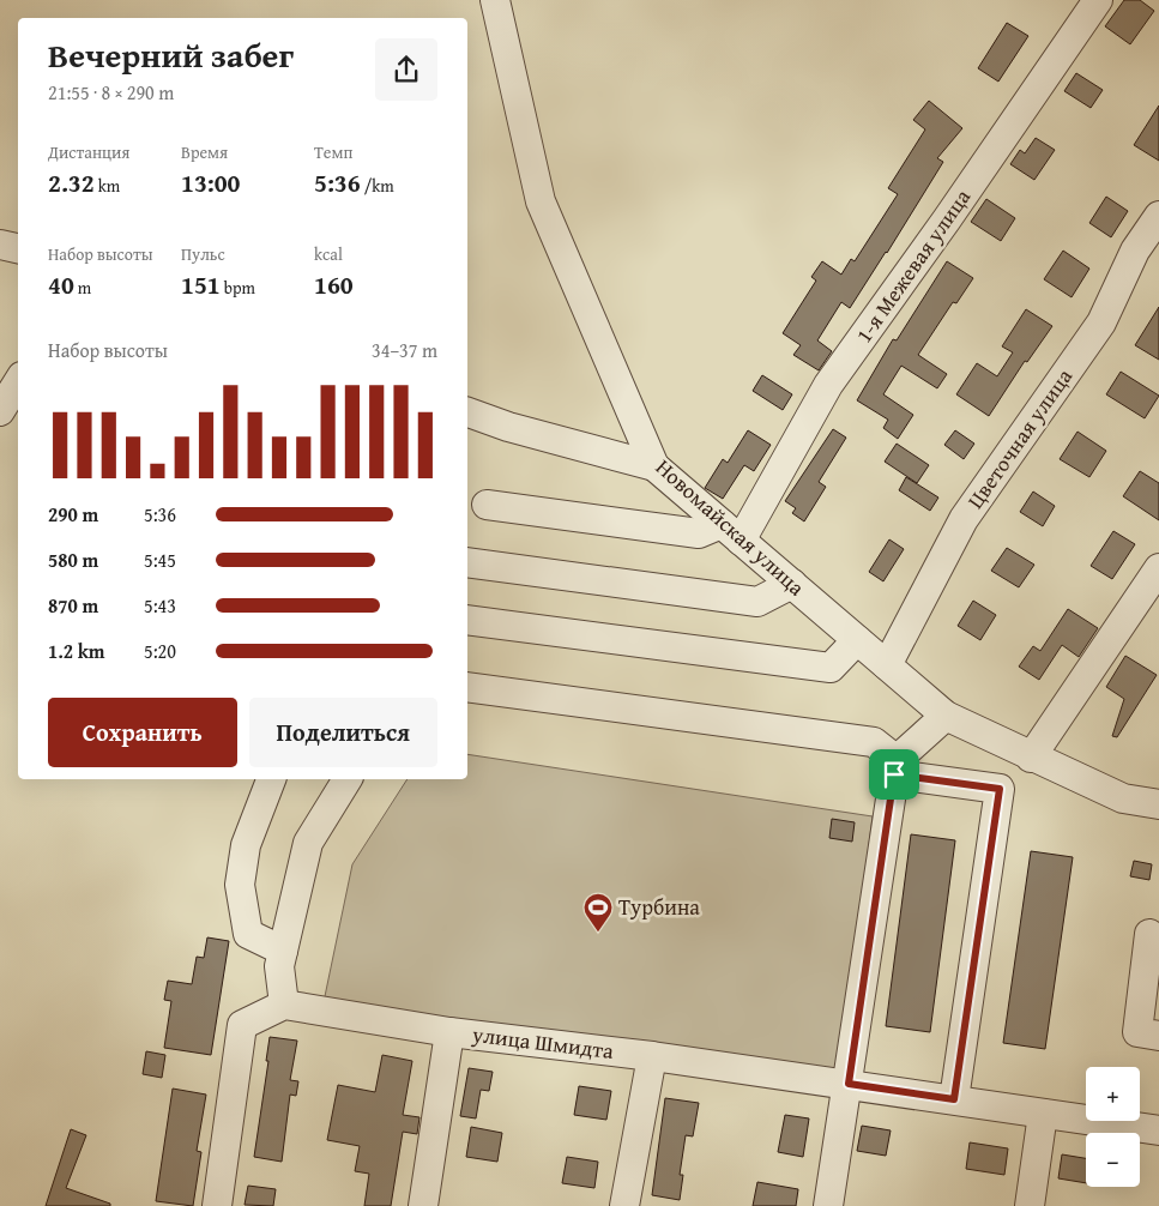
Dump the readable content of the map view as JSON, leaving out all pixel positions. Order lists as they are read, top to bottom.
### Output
{
  "streets": {
    "street": [
      "1-я Межевая улица",
      "Цветочная улица",
      "Новомайская улица",
      "улица Шмидта"
    ]
  },
  "crossings": [
    ["1-я Межевая улица", "Новомайская улица"],
    ["Цветочная улица", "Новомайская улица"]
  ],
  "places": {
    "sports": ["Турбина"]
  },
  "page": {
    "heading": ["Вечерний забег", "21:55 · 8 × 290 m"],
    "stats": [
      ["Дистанция", "2.32 km"],
      ["Время", "13:00"],
      ["Темп", "5:36 /km"],
      ["Набор высоты", "40 m"],
      ["Пульс", "151 bpm"],
      ["kcal", "160"]
    ],
    "chart": ["Набор высоты", "34–37 m"],
    "list": [
      {
        "name": "290 m",
        "note": "5:36"
      },
      {
        "name": "580 m",
        "note": "5:45"
      },
      {
        "name": "870 m",
        "note": "5:43"
      },
      {
        "name": "1.2 km",
        "note": "5:20"
      }
    ],
    "buttons": ["Сохранить", "Поделиться"],
    "map_buttons": ["+", "−"]
  }
}
